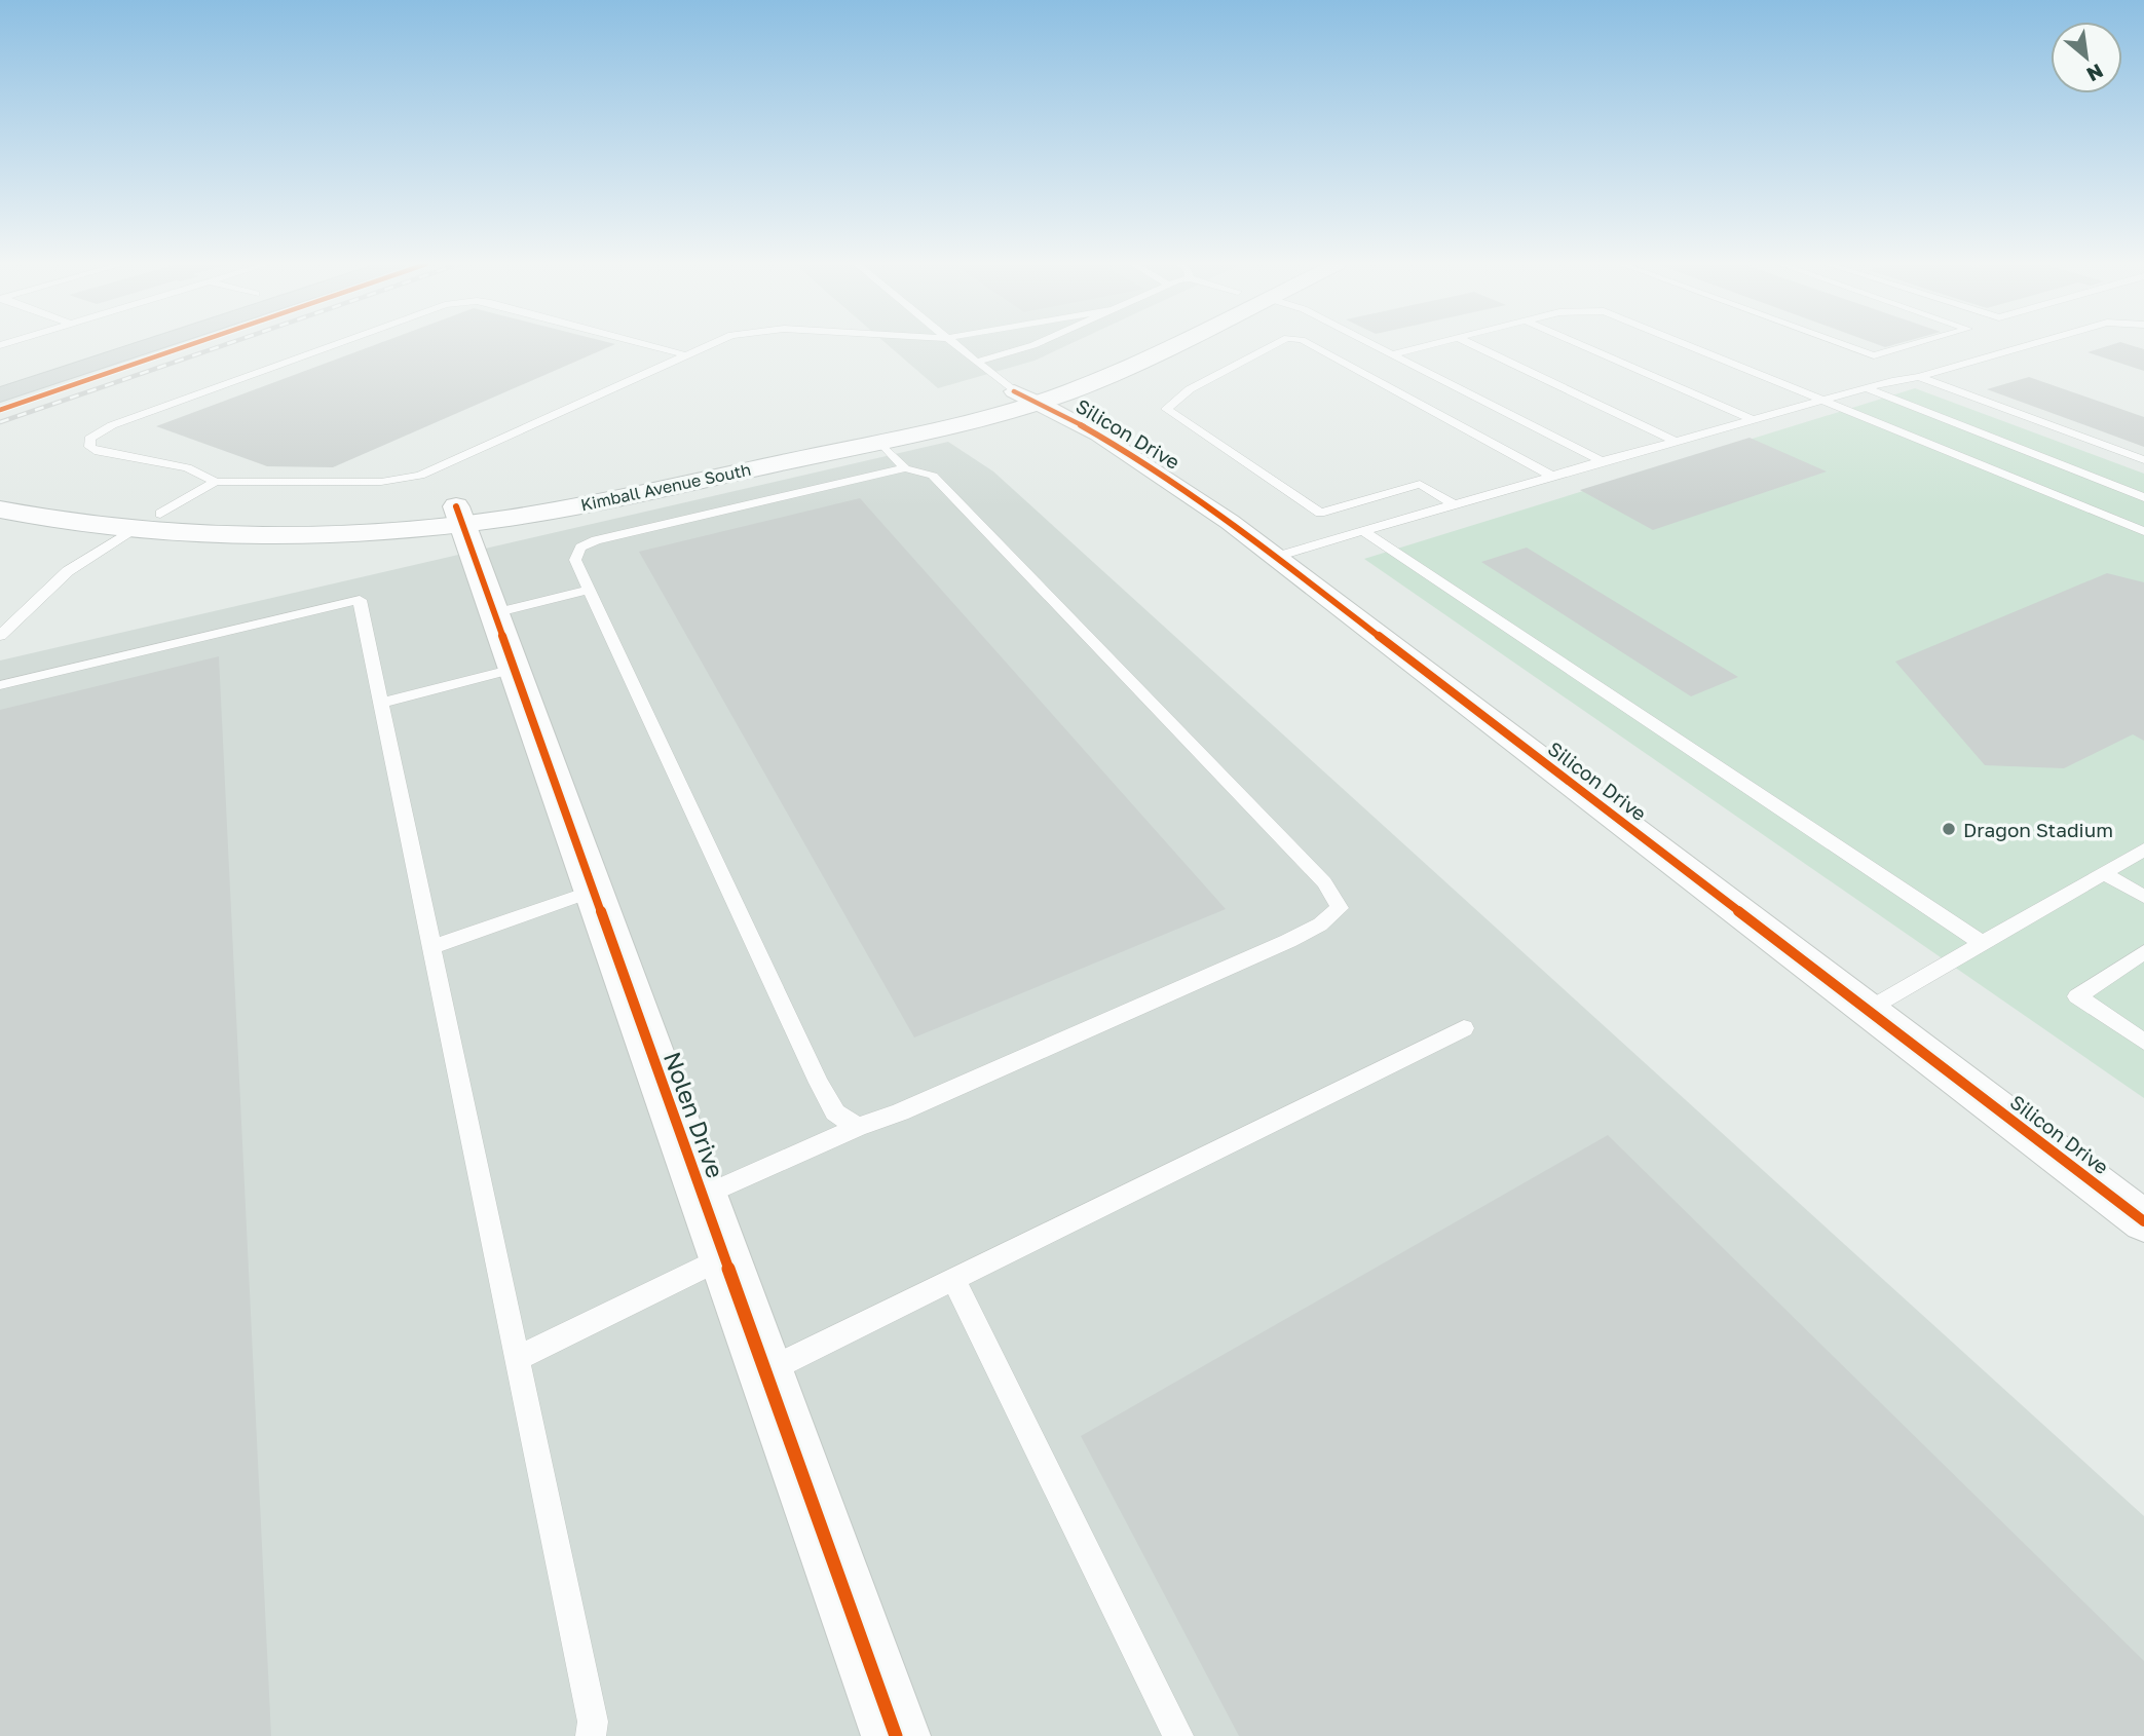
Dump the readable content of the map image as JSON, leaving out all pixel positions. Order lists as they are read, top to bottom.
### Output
{
  "streets": {
    "main road": ["Kimball Avenue South", "Nolen Drive"],
    "street": ["Silicon Drive"]
  },
  "crossings": [
    ["Silicon Drive", "Kimball Avenue South"],
    ["Kimball Avenue South", "Nolen Drive"]
  ],
  "places": ["Dragon Stadium"],
  "north": "bottom right"
}
